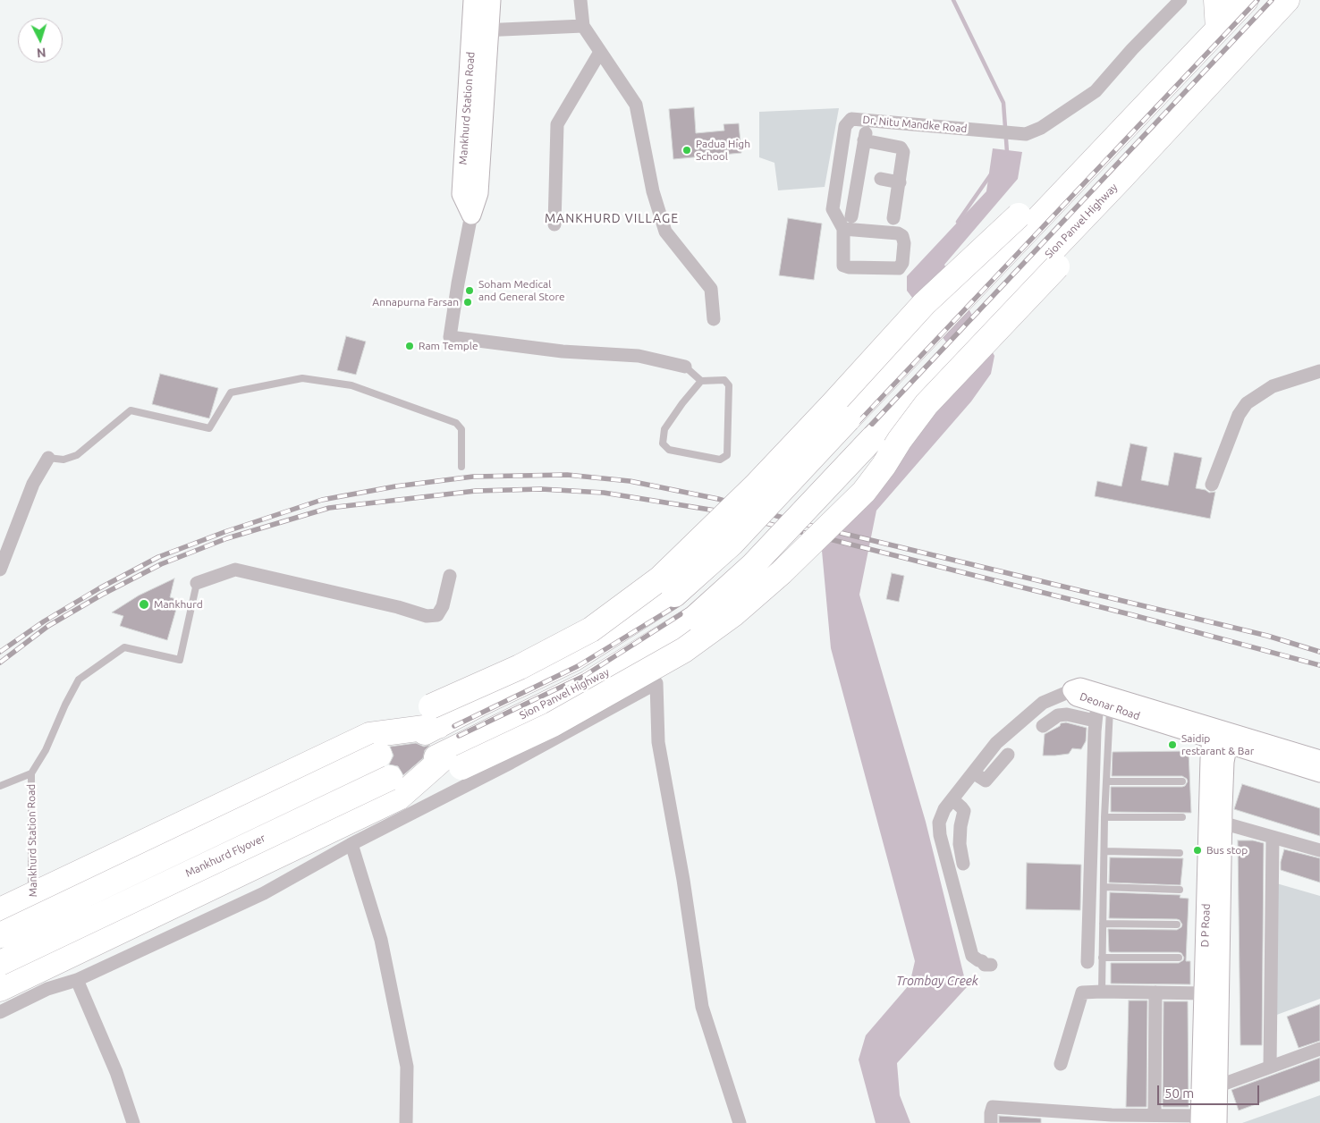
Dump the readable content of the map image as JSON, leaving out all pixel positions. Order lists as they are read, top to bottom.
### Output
{
  "streets": {
    "highway": ["Sion Panvel Highway", "Mankhurd Flyover"],
    "street": [
      "Mankhurd Station Road",
      "Dr. Nitu Mandke Road",
      "Deonar Road",
      "D P Road"
    ]
  },
  "crossings": [
    ["Sion Panvel Highway", "Mankhurd Flyover"],
    ["Deonar Road", "D P Road"]
  ],
  "districts": ["MANKHURD VILLAGE"],
  "water": ["Trombay Creek"],
  "places": [
    "Padua High School",
    "Soham Medical and General Store",
    "Annapurna Farsan",
    "Ram Temple",
    "Mankhurd",
    "Saidip restarant & Bar",
    "Bus stop"
  ],
  "scale_bar": "50 m",
  "north": "bottom"
}
